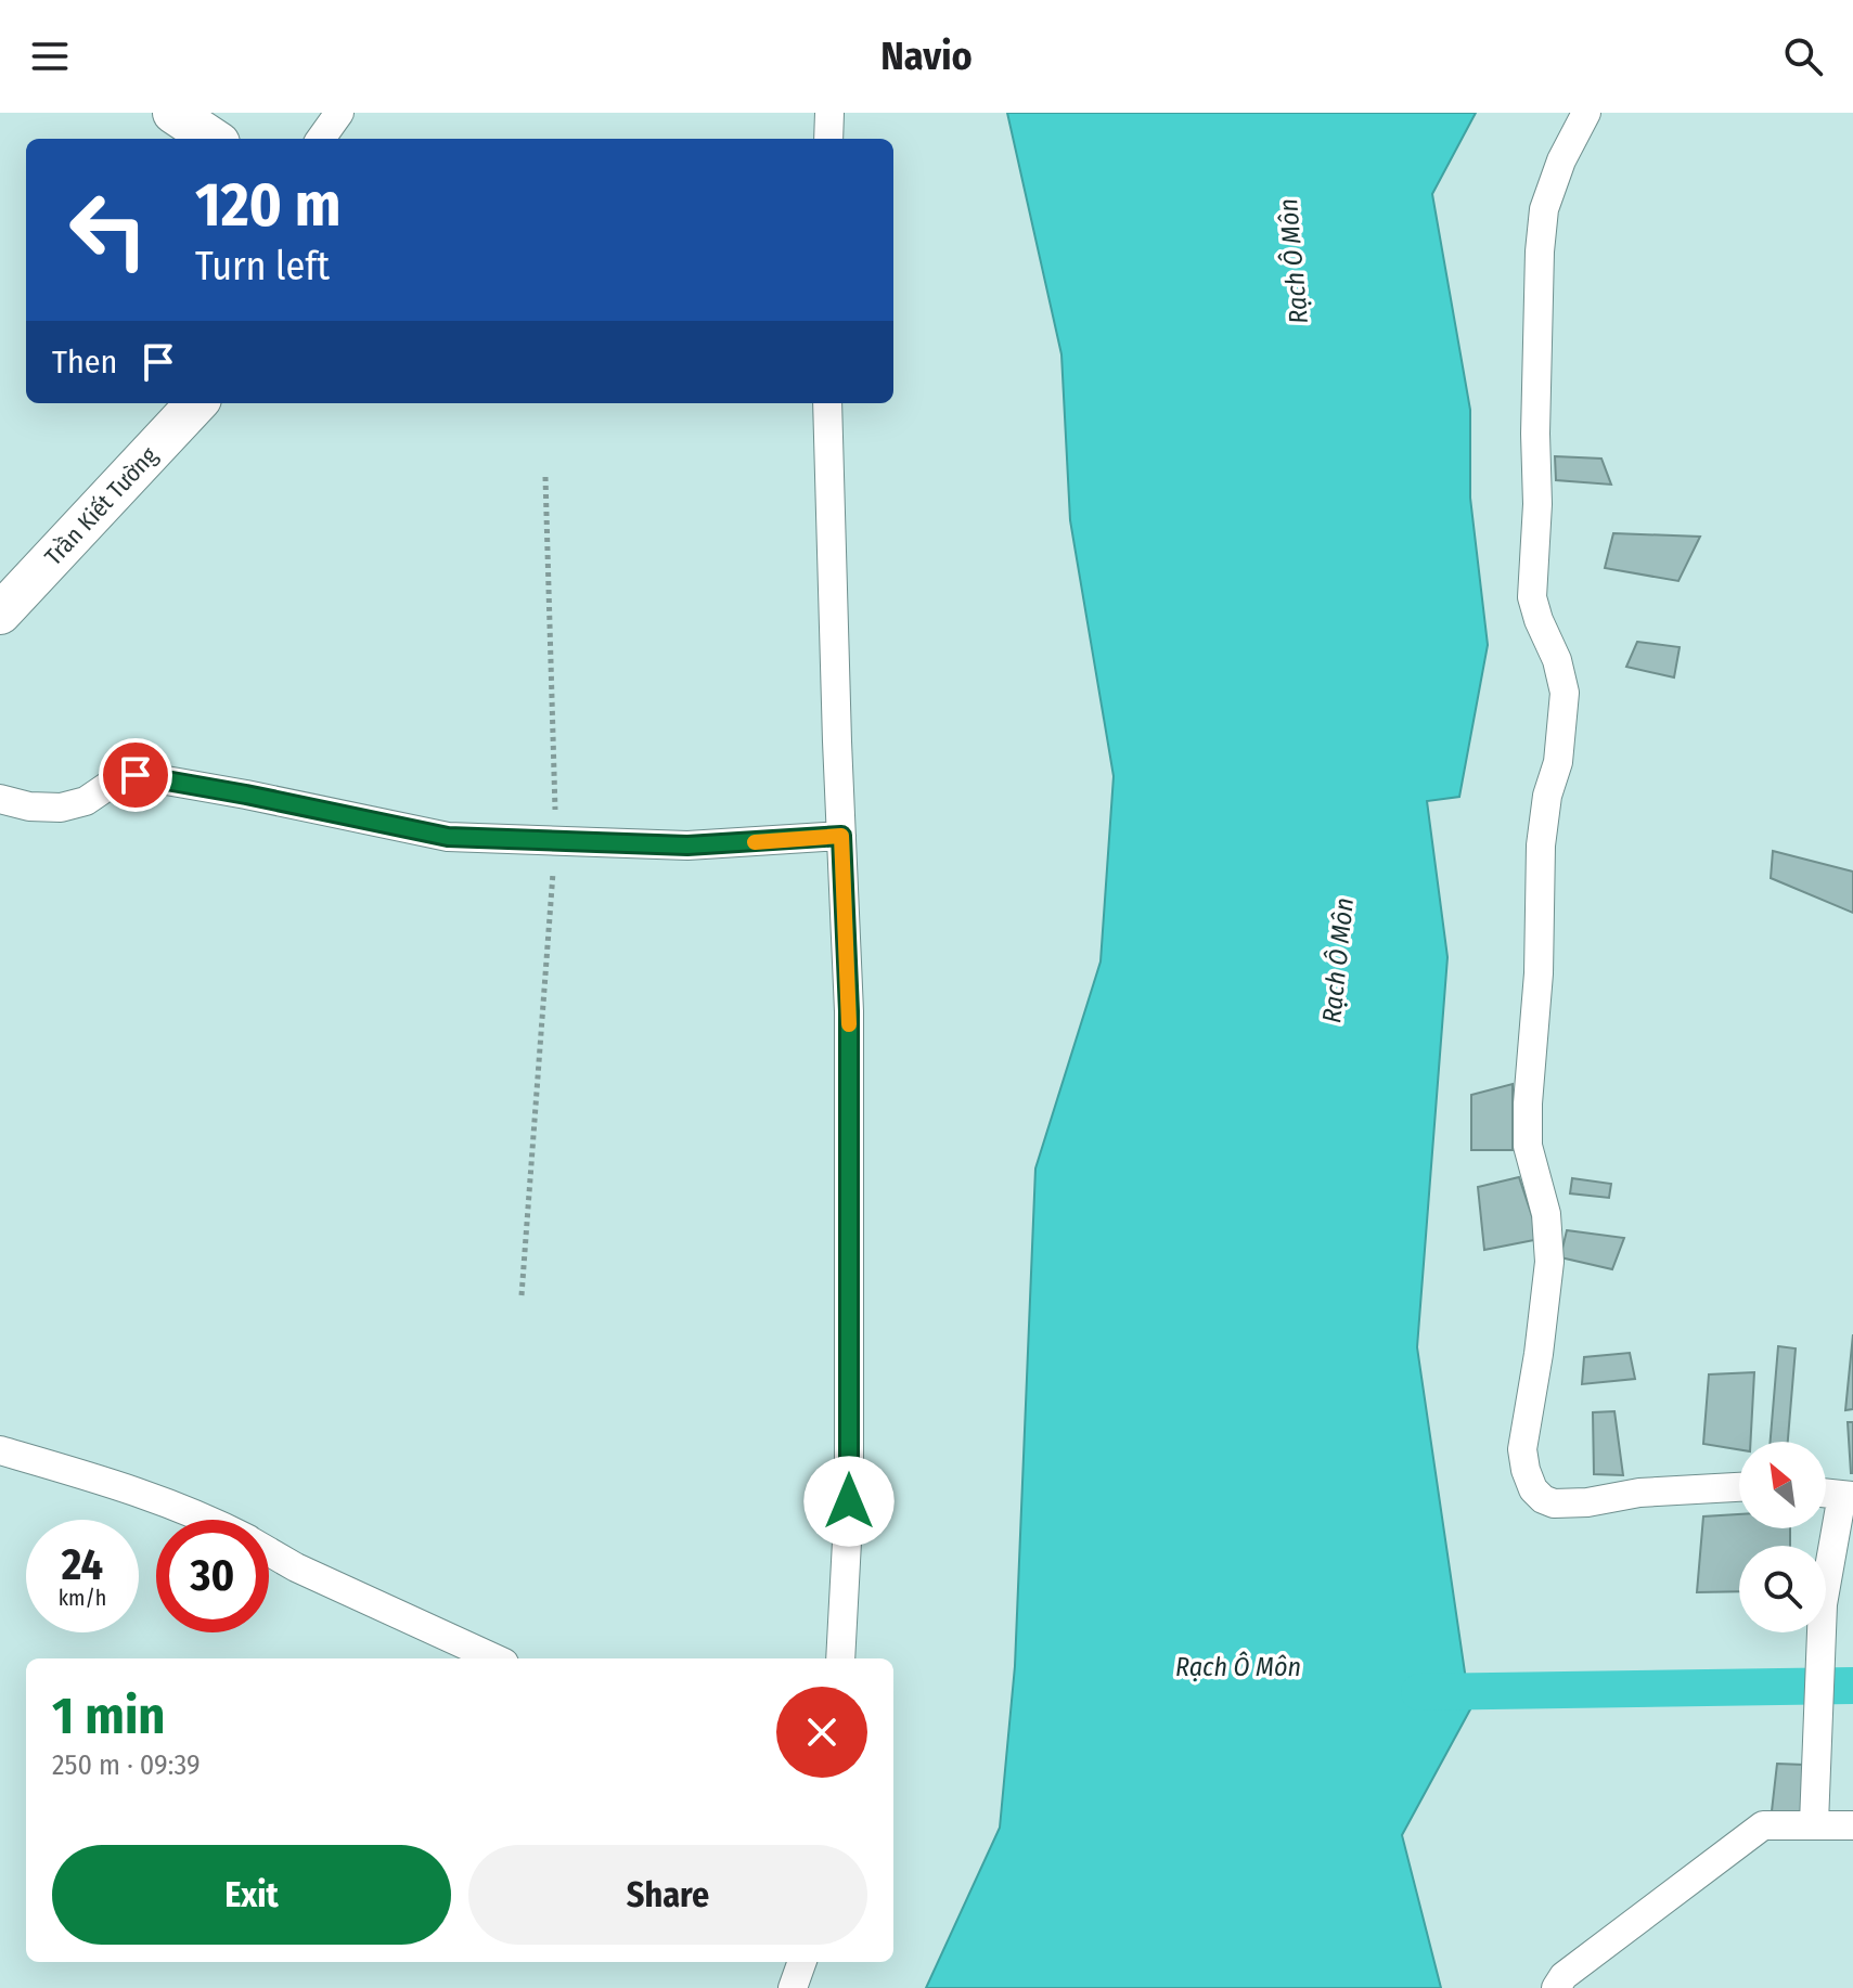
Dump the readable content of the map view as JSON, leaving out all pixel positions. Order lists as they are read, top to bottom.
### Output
{
  "streets": {
    "main road": ["Trần Kiết Tường"]
  },
  "water": ["Rạch Ô Môn"],
  "north": "top left",
  "page": {
    "header": "Navio",
    "turn": ["120 m", "Turn left"],
    "then": "Then",
    "speed": "24 km/h",
    "limit": "30",
    "heading": ["1 min", "250 m · 09:39"],
    "buttons": ["Exit", "Share"]
  }
}
